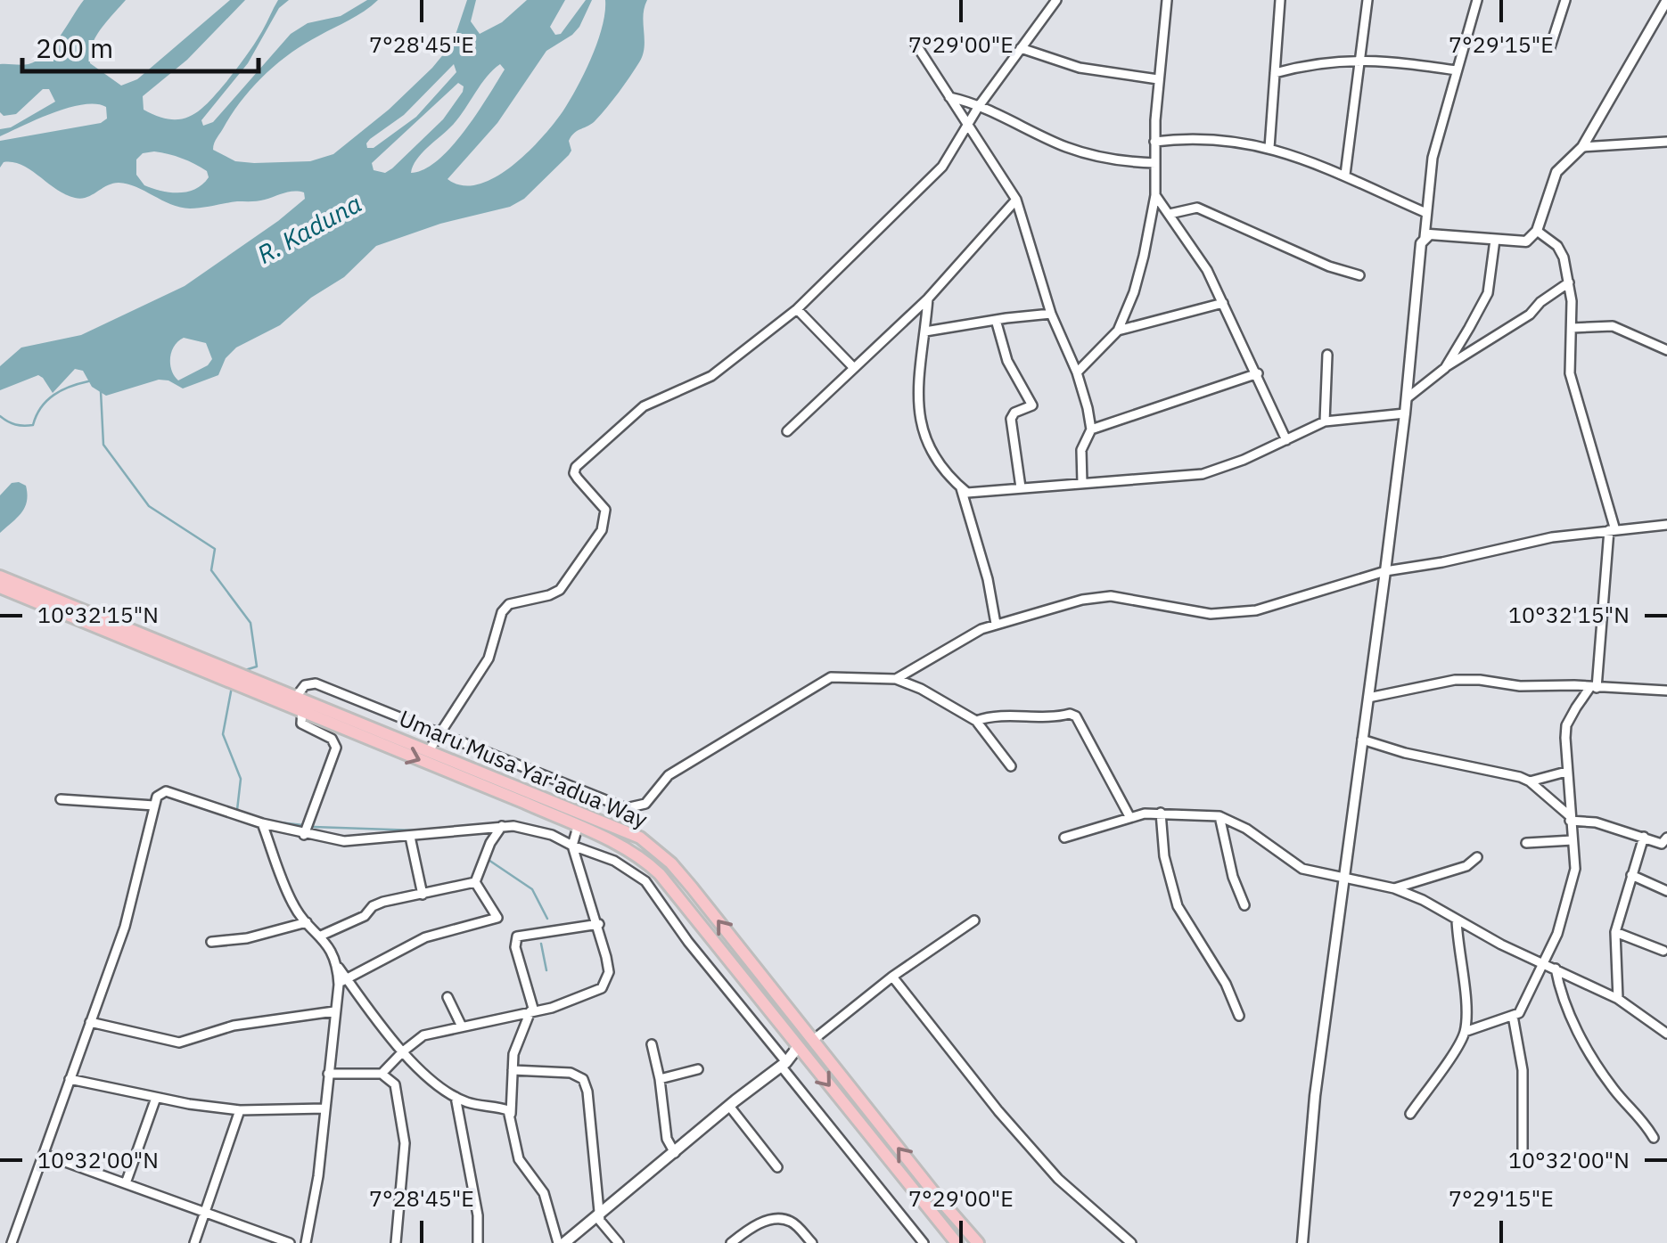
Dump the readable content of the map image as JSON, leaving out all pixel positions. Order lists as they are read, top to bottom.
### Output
{
  "streets": {
    "main road": ["Umaru Musa Yar'adua Way"]
  },
  "water": ["R. Kaduna"],
  "scale_bar": "200 m",
  "coordinates": [
    "7°28'45\"E",
    "7°29'00\"E",
    "7°29'15\"E",
    "10°32'15\"N",
    "10°32'00\"N"
  ]
}
